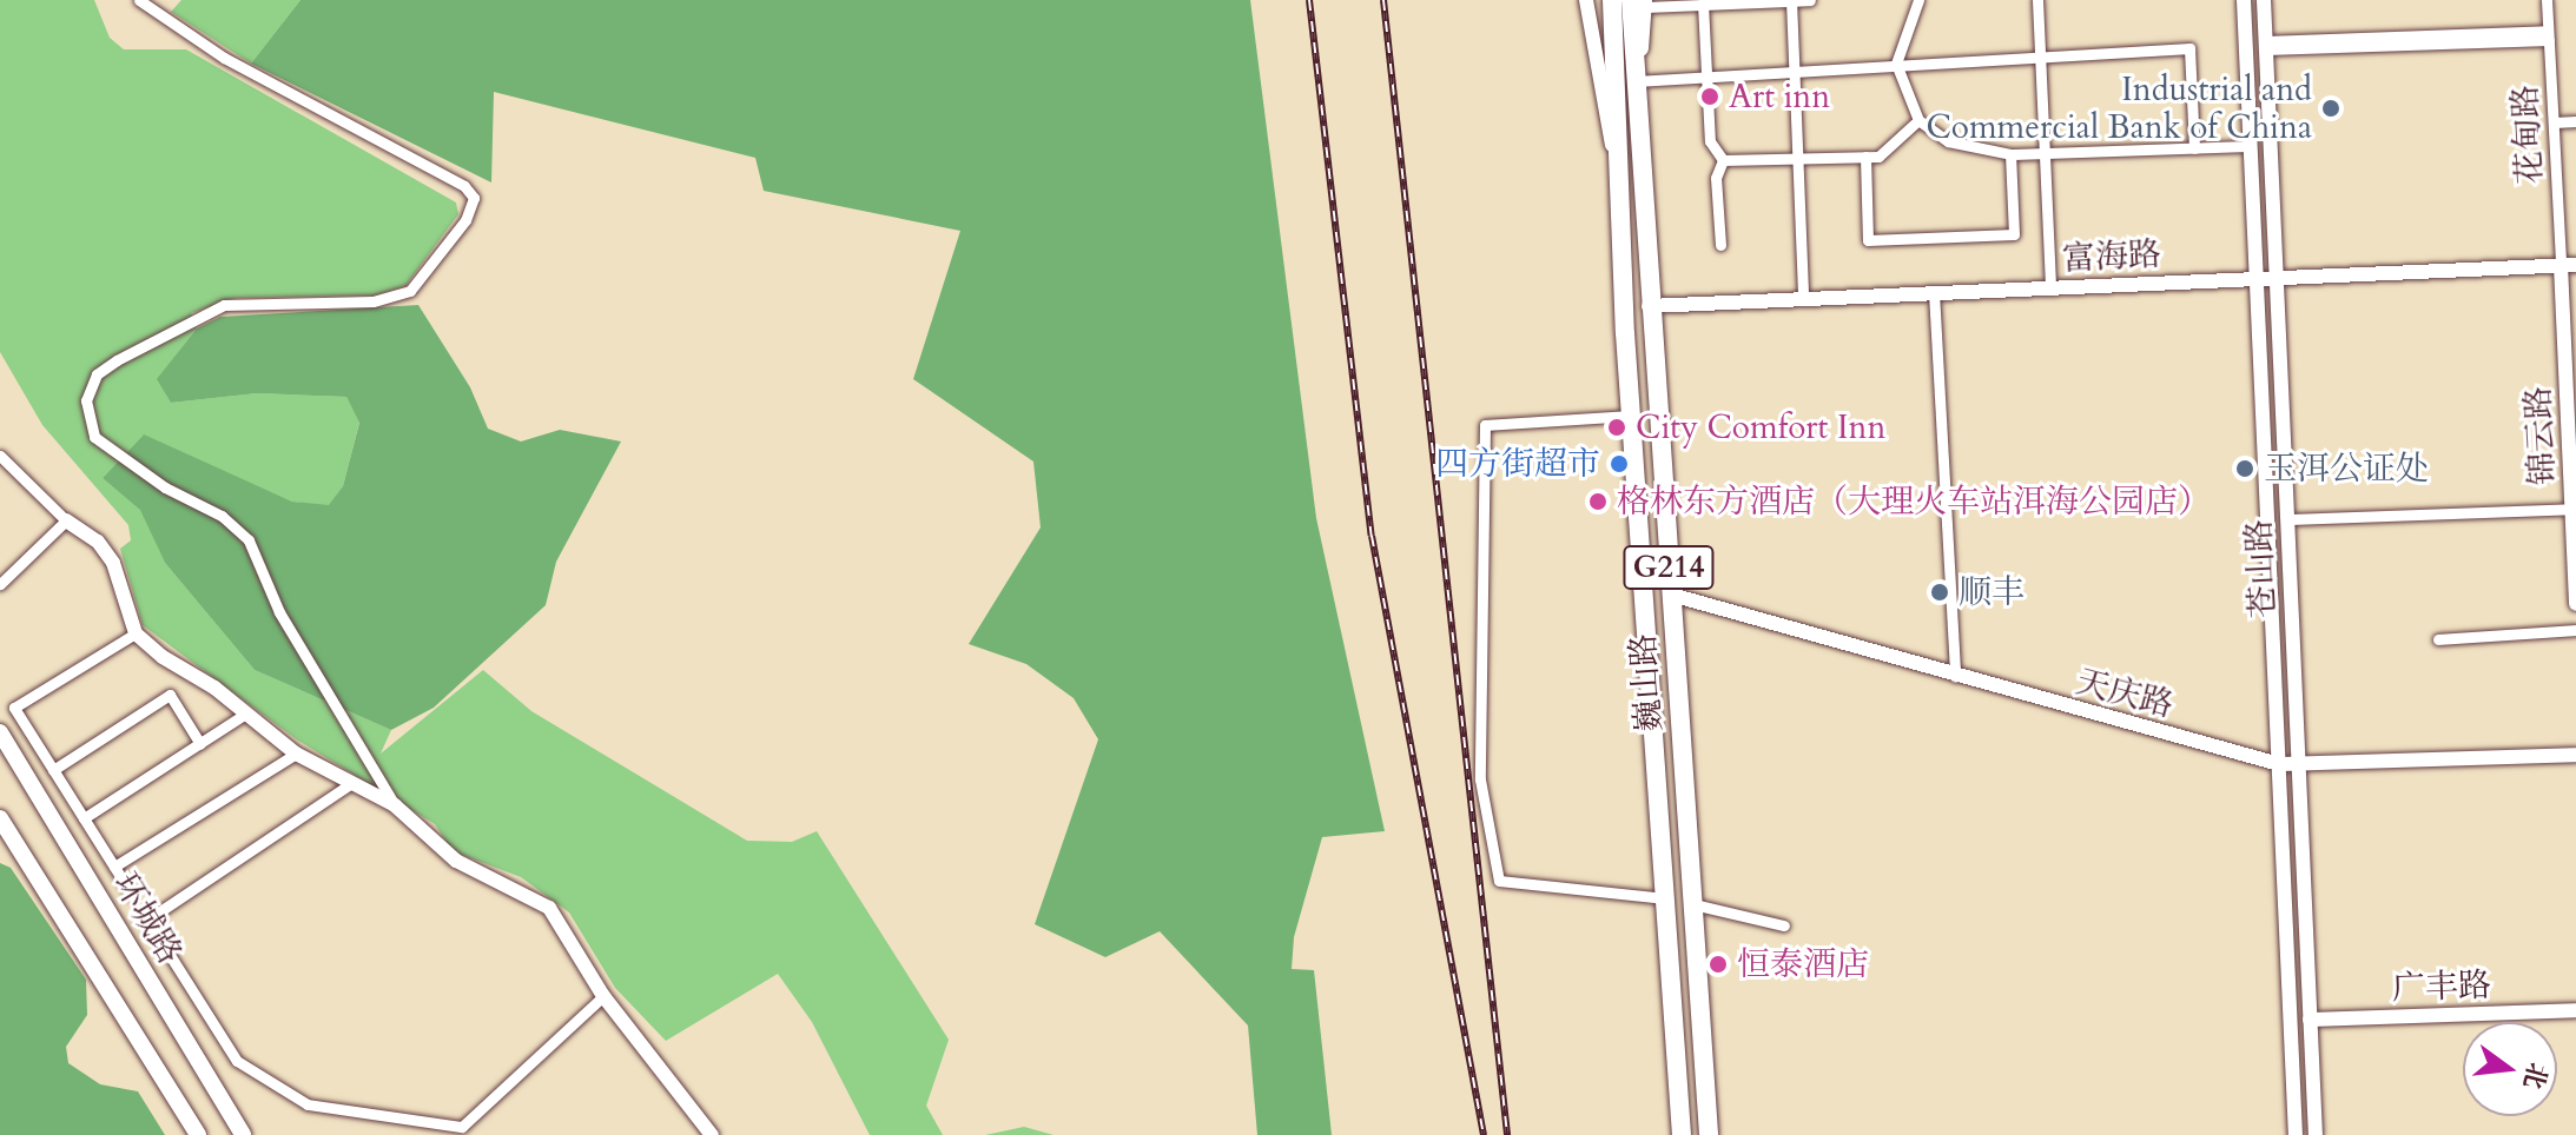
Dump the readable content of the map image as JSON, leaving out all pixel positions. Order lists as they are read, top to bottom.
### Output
{
  "streets": {
    "highway": ["G214", "巍山路"],
    "main road": ["环城路"],
    "street": [
      "花甸路",
      "富海路",
      "锦云路",
      "苍山路",
      "天庆路",
      "广丰路"
    ]
  },
  "crossings": [
    ["花甸路", "富海路"],
    ["花甸路", "锦云路"],
    ["富海路", "锦云路"],
    ["富海路", "苍山路"],
    ["富海路", "巍山路"],
    ["苍山路", "天庆路"],
    ["苍山路", "广丰路"],
    ["巍山路", "天庆路"]
  ],
  "places": [
    "Art inn",
    "Industrial and Commercial Bank of China",
    "City Comfort Inn",
    "四方街超市",
    "玉洱公证处",
    "格林东方酒店（大理火车站洱海公园店）",
    "顺丰",
    "恒泰酒店"
  ],
  "north": "right"
}
